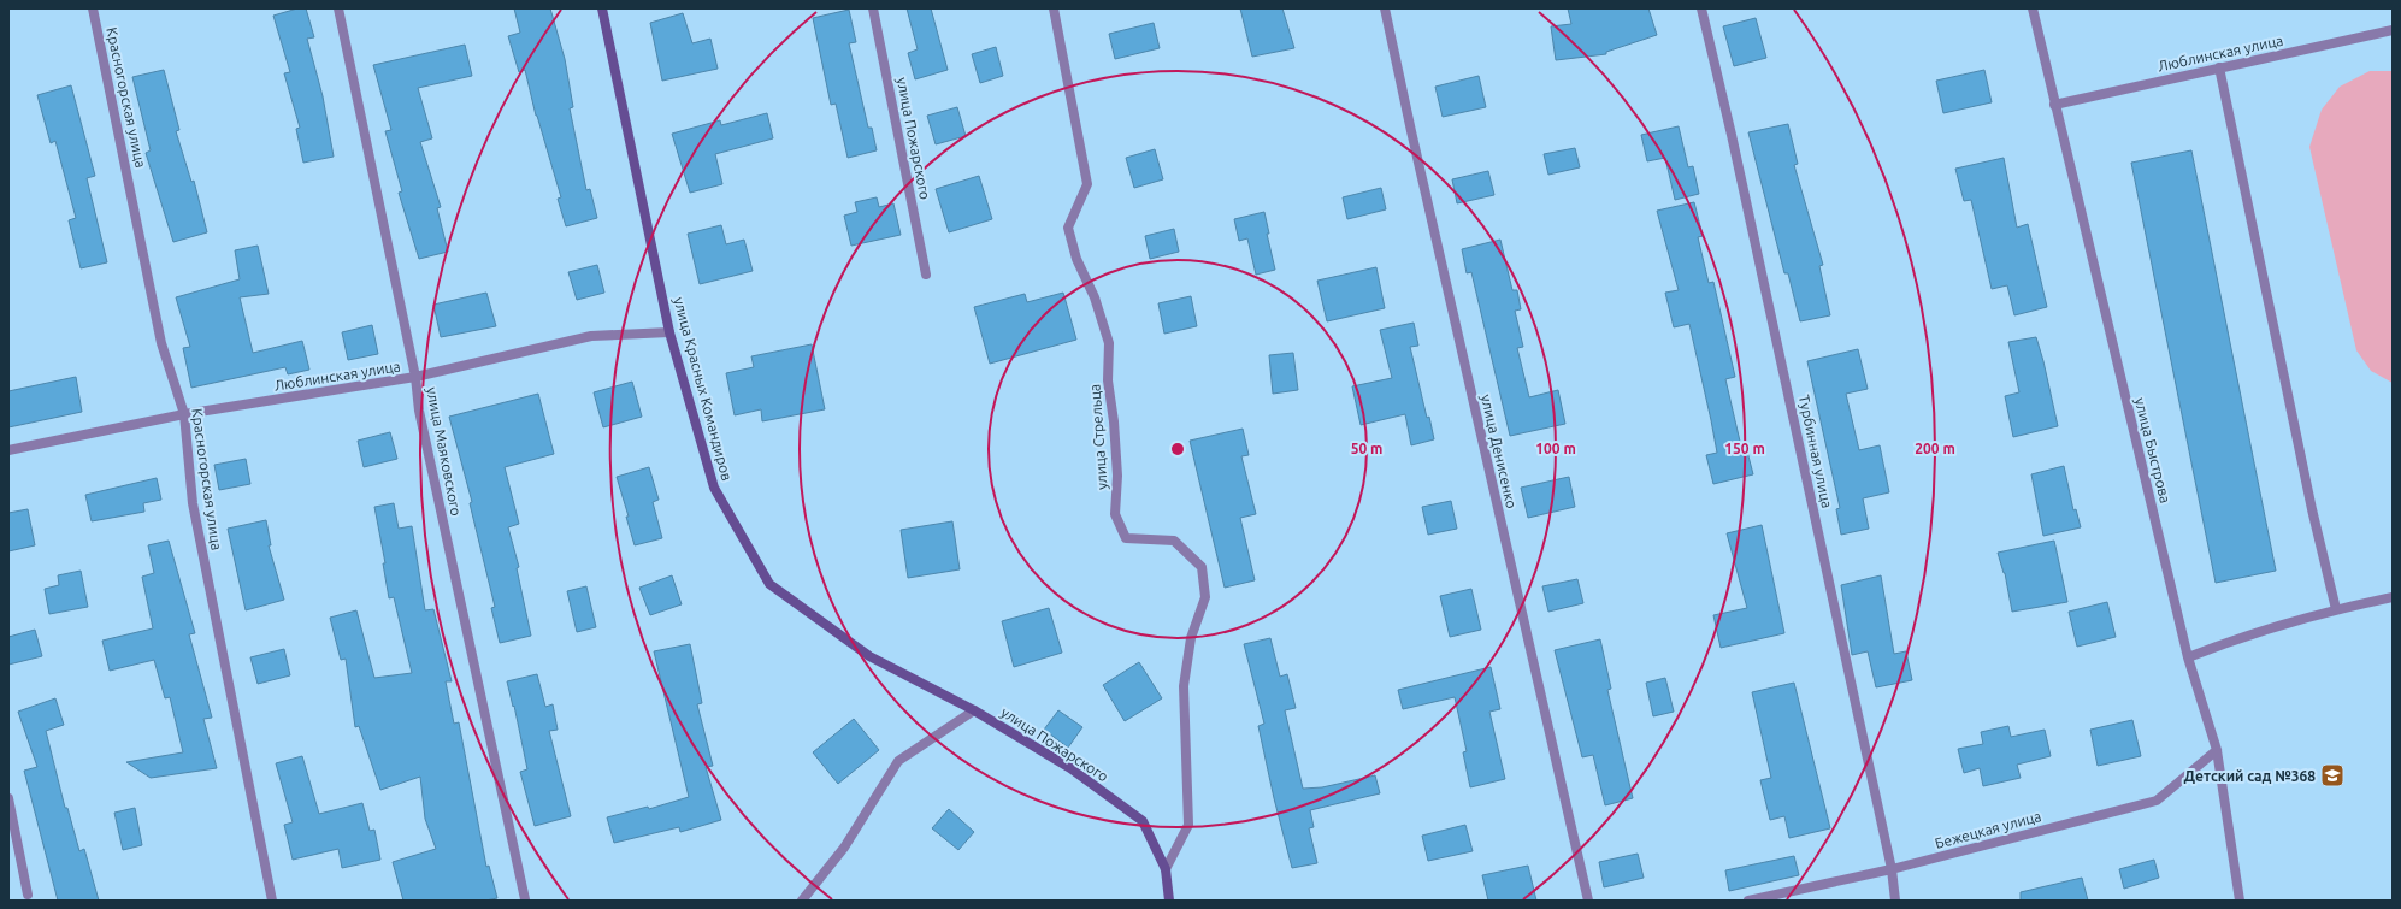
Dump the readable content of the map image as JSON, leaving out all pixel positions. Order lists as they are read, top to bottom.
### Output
{
  "streets": {
    "street": [
      "Люблинская улица",
      "Красногорская улица",
      "улица Пожарского",
      "улица Красных Командиров",
      "улица Стрельца",
      "улица Быстрова",
      "улица Маяковского",
      "улица Денисенко",
      "Турбинная улица",
      "Бежецкая улица"
    ]
  },
  "crossings": [
    ["Люблинская улица", "Красногорская улица"],
    ["Люблинская улица", "улица Красных Командиров"],
    ["Люблинская улица", "улица Быстрова"],
    ["Люблинская улица", "улица Маяковского"],
    ["улица Пожарского", "улица Красных Командиров"],
    ["улица Пожарского", "улица Стрельца"],
    ["улица Быстрова", "Бежецкая улица"],
    ["Турбинная улица", "Бежецкая улица"]
  ],
  "places": {
    "school or university": ["Детский сад №368"]
  },
  "rings": [
    "50 m",
    "100 m",
    "150 m",
    "200 m"
  ]
}
